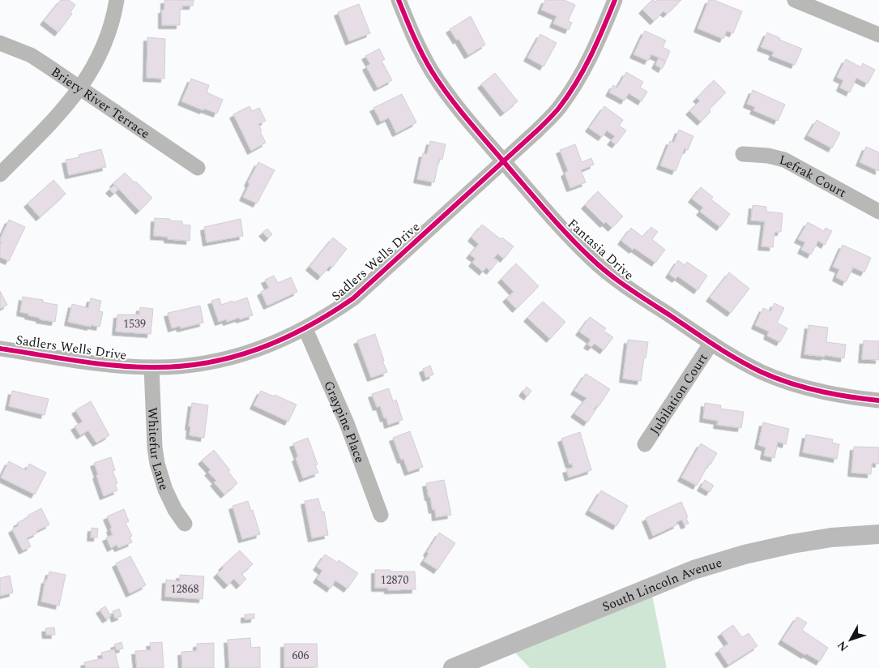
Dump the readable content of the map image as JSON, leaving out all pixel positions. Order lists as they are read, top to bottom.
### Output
{
  "streets": {
    "main road": ["South Lincoln Avenue"],
    "street": [
      "Briery River Terrace",
      "Lefrak Court",
      "Fantasia Drive",
      "Sadlers Wells Drive",
      "Jubilation Court",
      "Graypine Place",
      "Whitefur Lane"
    ]
  },
  "crossings": [
    ["Fantasia Drive", "Sadlers Wells Drive"],
    ["Fantasia Drive", "Jubilation Court"],
    ["Sadlers Wells Drive", "Graypine Place"],
    ["Sadlers Wells Drive", "Whitefur Lane"]
  ],
  "house_numbers": [
    "1539",
    "12870",
    "12868",
    "606"
  ],
  "north": "bottom left"
}
